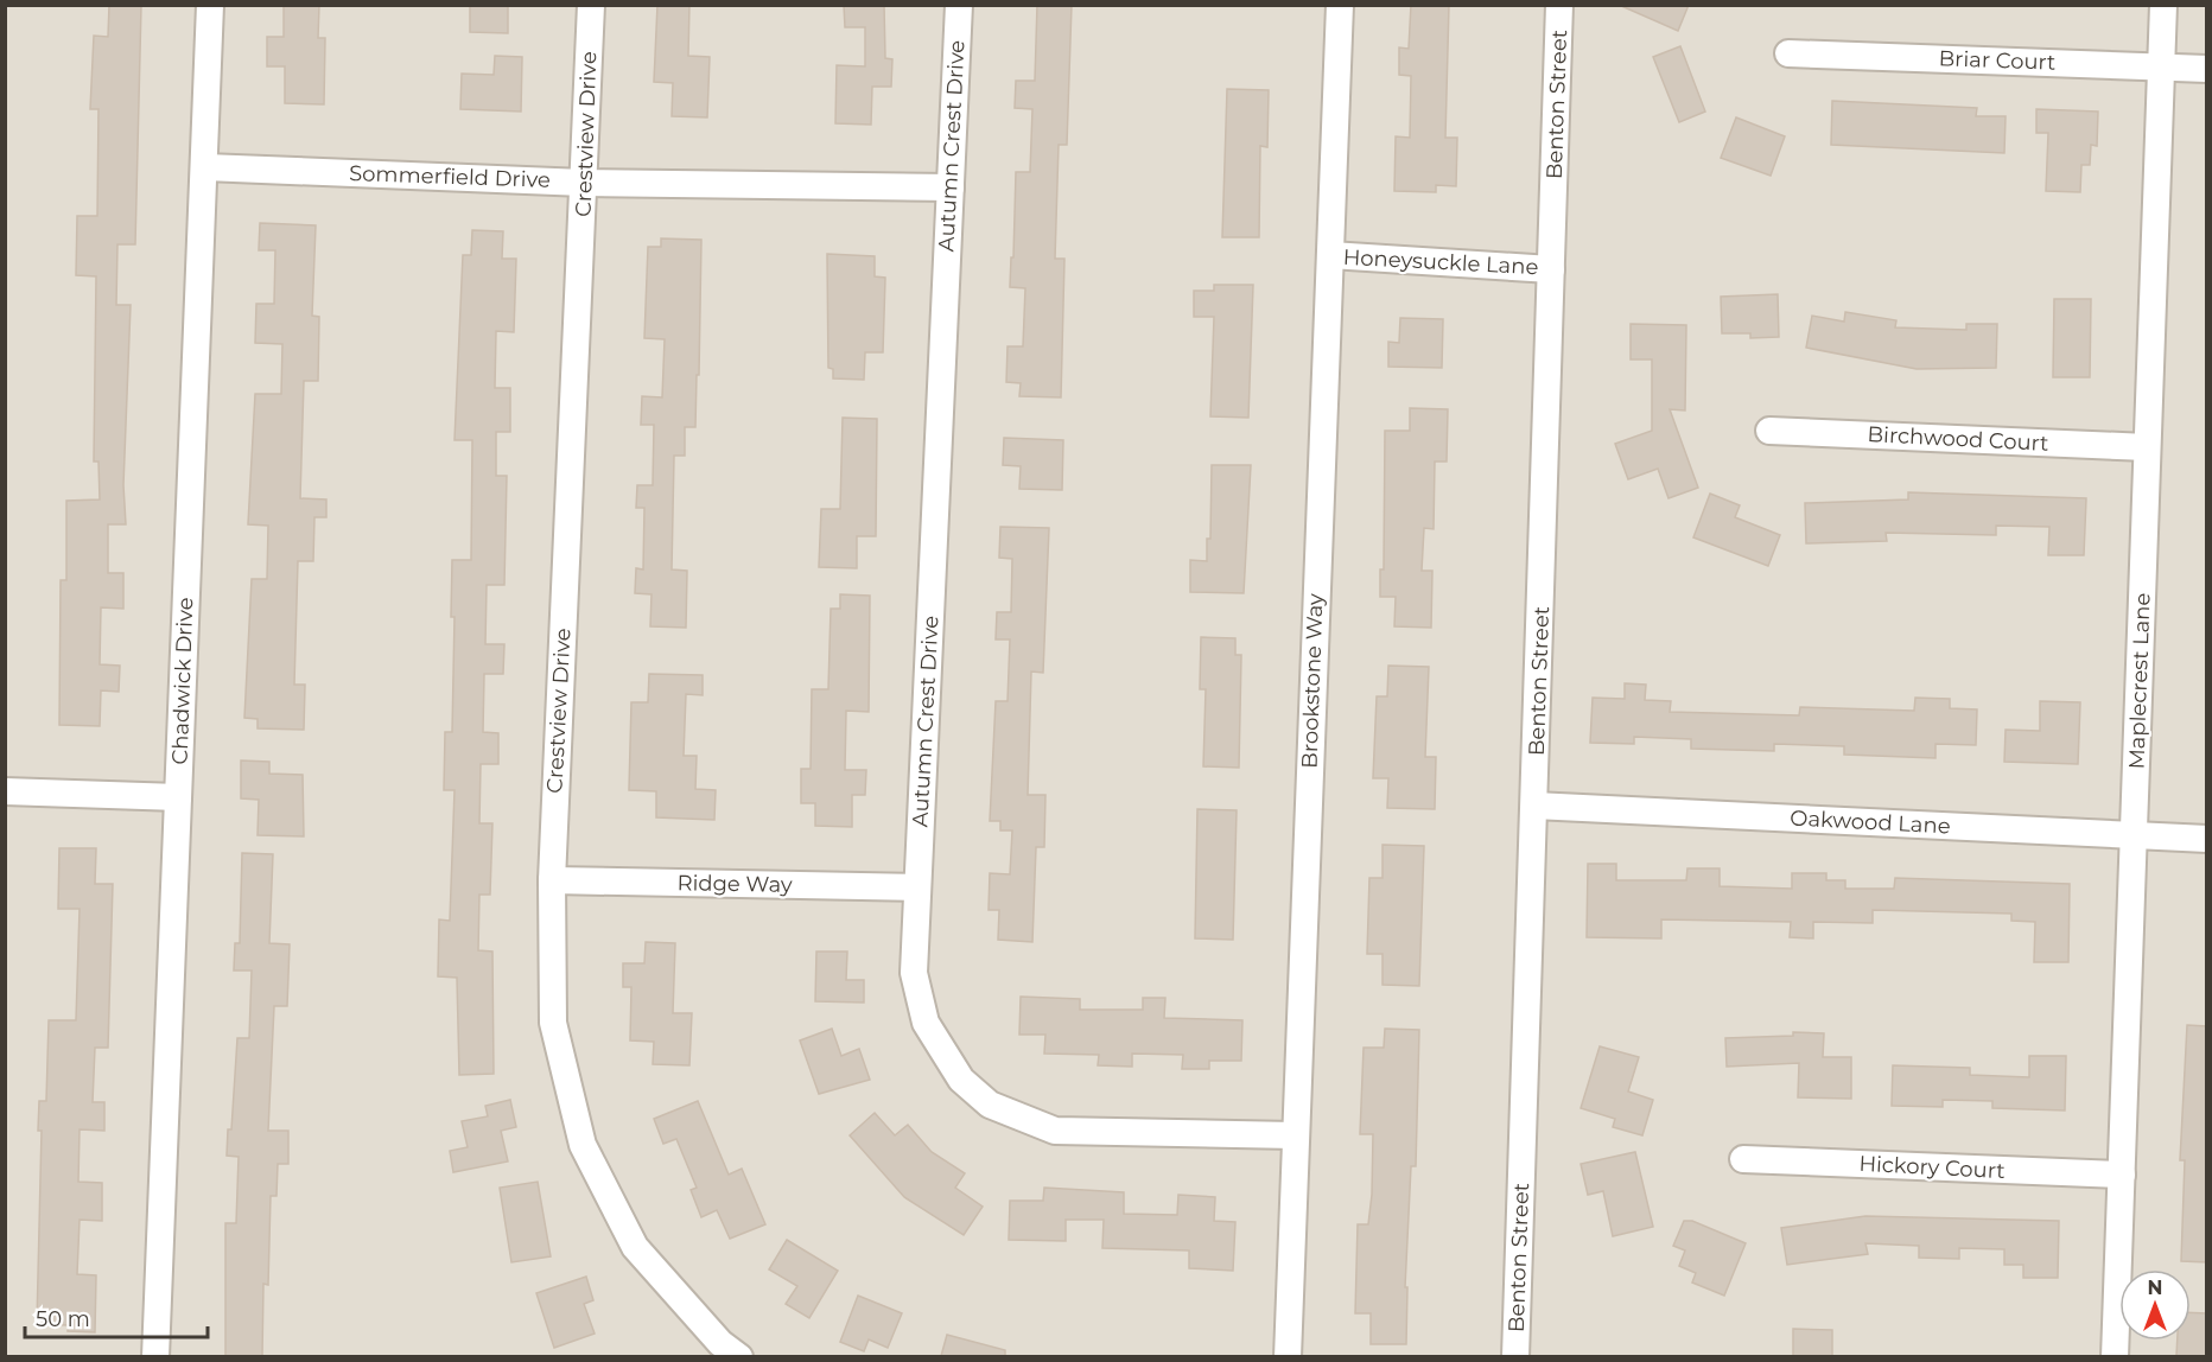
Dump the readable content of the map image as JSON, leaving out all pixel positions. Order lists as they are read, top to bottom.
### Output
{
  "streets": {
    "street": [
      "Briar Court",
      "Benton Street",
      "Crestview Drive",
      "Autumn Crest Drive",
      "Sommerfield Drive",
      "Honeysuckle Lane",
      "Birchwood Court",
      "Chadwick Drive",
      "Brookstone Way",
      "Maplecrest Lane",
      "Oakwood Lane",
      "Ridge Way",
      "Hickory Court"
    ]
  },
  "crossings": [
    ["Briar Court", "Maplecrest Lane"],
    ["Benton Street", "Honeysuckle Lane"],
    ["Benton Street", "Oakwood Lane"],
    ["Crestview Drive", "Sommerfield Drive"],
    ["Crestview Drive", "Ridge Way"],
    ["Autumn Crest Drive", "Sommerfield Drive"],
    ["Autumn Crest Drive", "Brookstone Way"],
    ["Autumn Crest Drive", "Ridge Way"],
    ["Sommerfield Drive", "Chadwick Drive"],
    ["Honeysuckle Lane", "Brookstone Way"],
    ["Birchwood Court", "Maplecrest Lane"],
    ["Maplecrest Lane", "Oakwood Lane"],
    ["Maplecrest Lane", "Hickory Court"]
  ],
  "scale_bar": "50 m",
  "north": "top"
}
